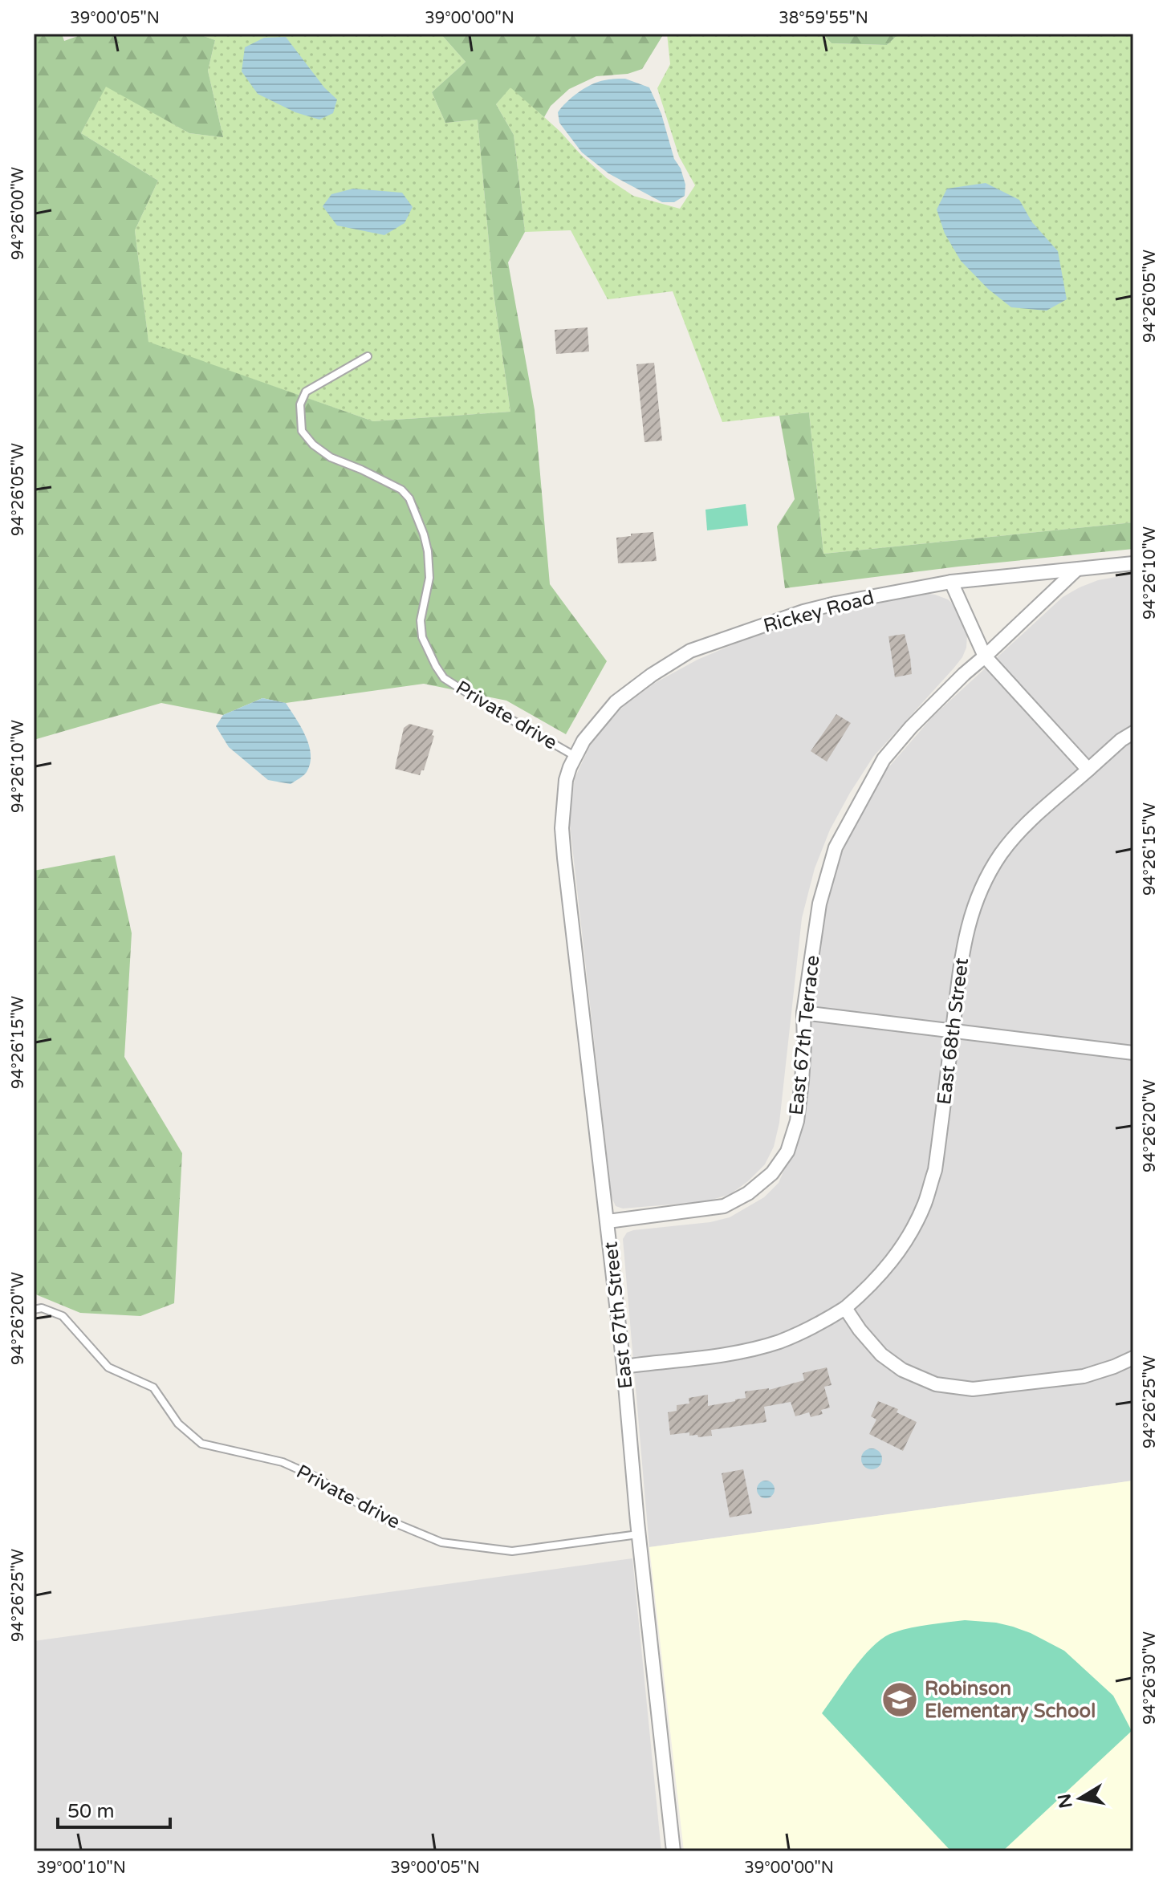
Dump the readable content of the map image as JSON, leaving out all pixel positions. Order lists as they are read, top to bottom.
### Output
{
  "streets": {
    "street": [
      "Rickey Road",
      "East 68th Street",
      "East 67th Terrace",
      "East 67th Street"
    ],
    "lane": ["Private drive"]
  },
  "crossings": [
    ["Rickey Road", "Private drive"],
    ["Rickey Road", "East 67th Terrace"],
    ["Rickey Road", "East 67th Street"],
    ["Private drive", "East 67th Street"],
    ["East 68th Street", "East 67th Street"],
    ["East 67th Terrace", "East 67th Street"]
  ],
  "places": {
    "school or university": ["Robinson Elementary School"]
  },
  "scale_bar": "50 m",
  "north": "left",
  "coordinates": [
    "39°00'05\"N",
    "39°00'00\"N",
    "38°59'55\"N",
    "94°26'00\"W",
    "94°26'05\"W",
    "94°26'10\"W",
    "94°26'15\"W",
    "94°26'20\"W",
    "94°26'25\"W",
    "94°26'30\"W",
    "39°00'10\"N"
  ]
}
